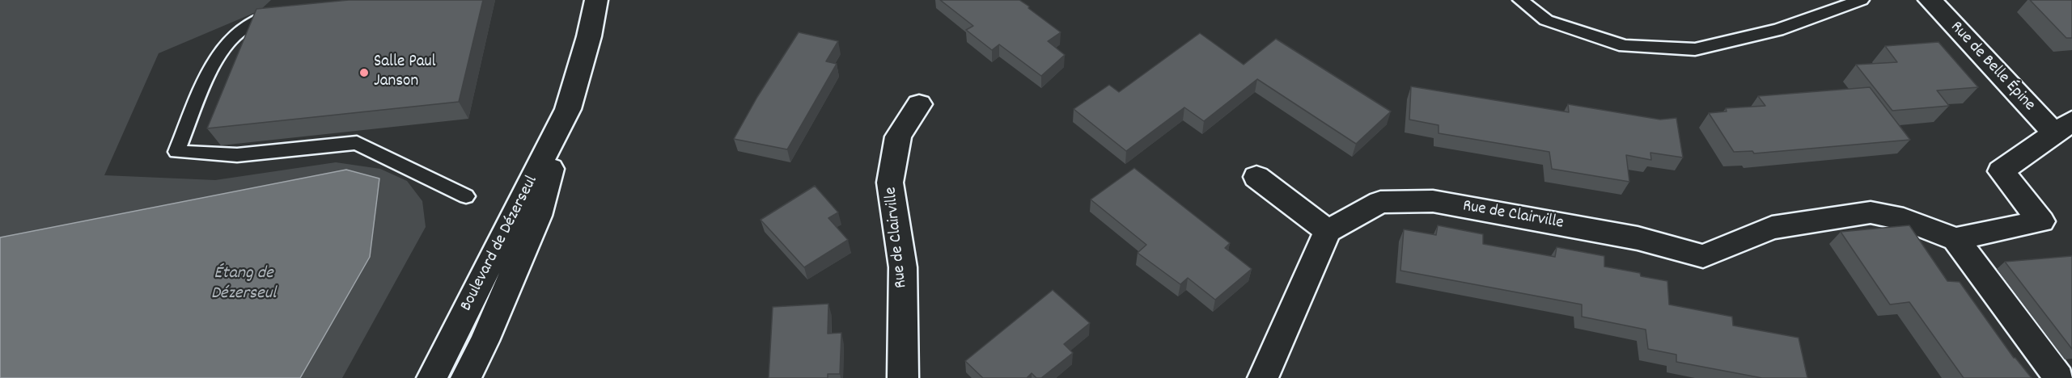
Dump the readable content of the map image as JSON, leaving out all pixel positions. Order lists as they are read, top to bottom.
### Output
{
  "streets": {
    "street": ["Rue de Belle Épine", "Rue de Clairville", "Boulevard de Dézerseul"]
  },
  "crossings": [
    ["Rue de Belle Épine", "Rue de Clairville"]
  ],
  "water": ["Étang de Dézerseul"],
  "places": ["Salle Paul Janson"]
}
